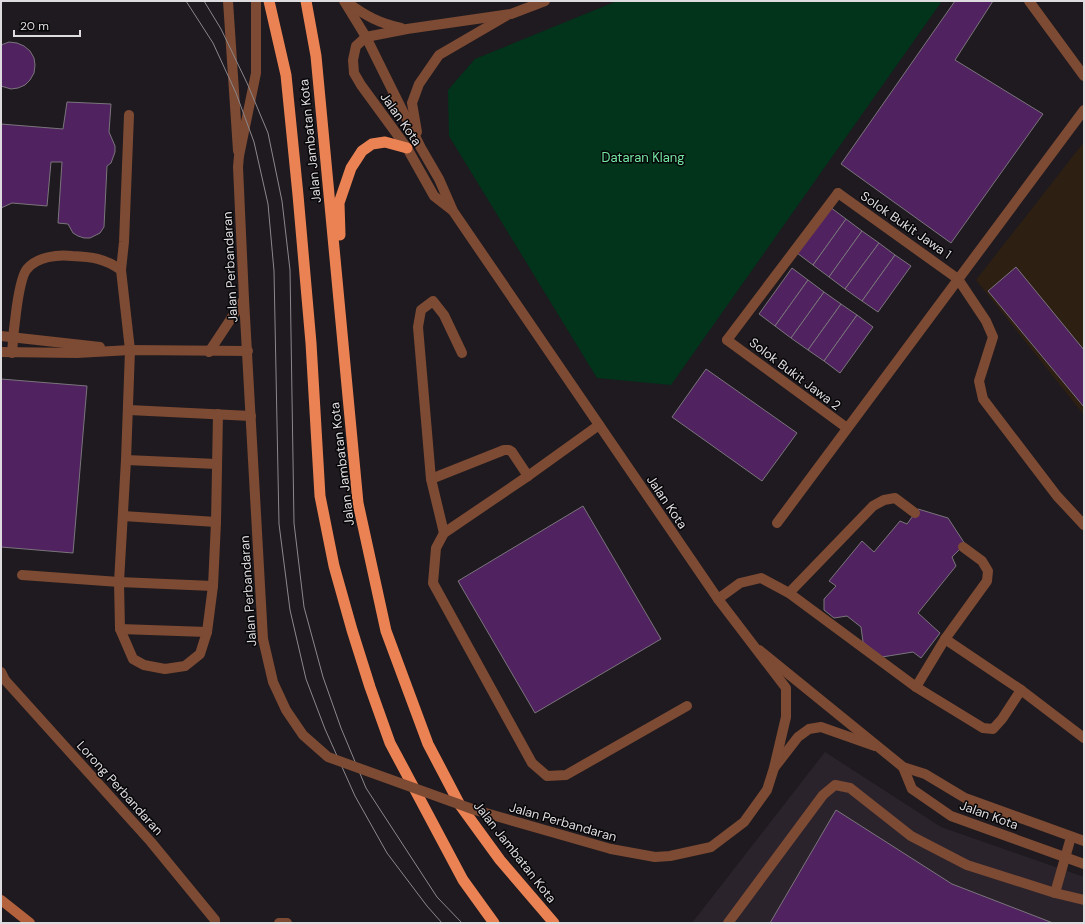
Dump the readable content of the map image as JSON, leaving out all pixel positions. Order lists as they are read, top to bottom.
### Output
{
  "streets": {
    "highway": ["Jalan Jambatan Kota"],
    "street": [
      "Jalan Kota",
      "Solok Bukit Jawa 1",
      "Jalan Perbandaran",
      "Solok Bukit Jawa 2",
      "Lorong Perbandaran"
    ]
  },
  "crossings": [
    ["Jalan Kota", "Jalan Perbandaran"],
    ["Solok Bukit Jawa 1", "Solok Bukit Jawa 2"]
  ],
  "parks": ["Dataran Klang"],
  "scale_bar": "20 m"
}
